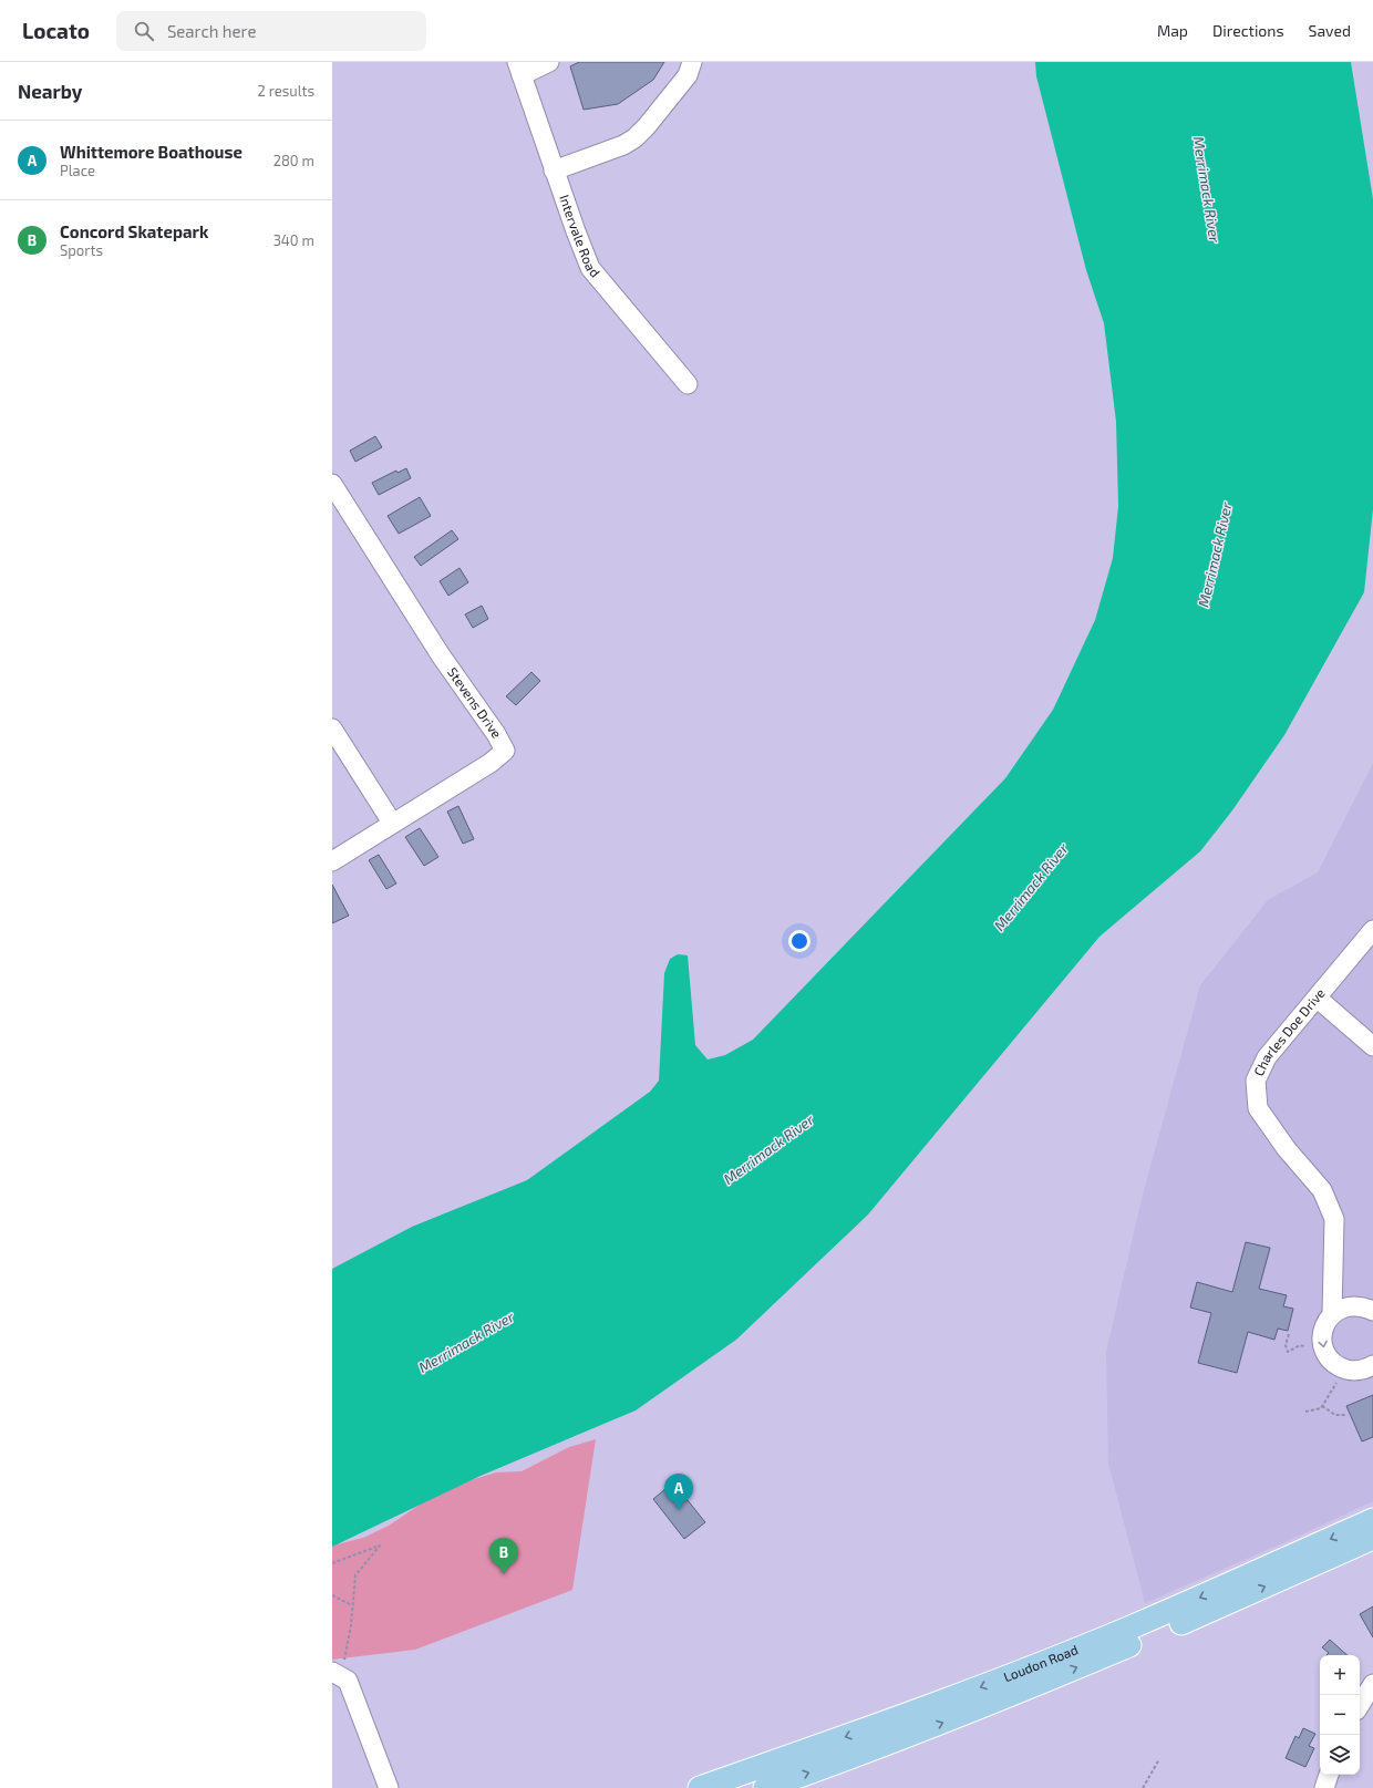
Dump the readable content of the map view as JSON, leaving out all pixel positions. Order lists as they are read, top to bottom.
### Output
{
  "streets": {
    "main road": ["Loudon Road"],
    "street": ["Intervale Road", "Stevens Drive", "Charles Doe Drive"]
  },
  "water": ["Merrimack River"],
  "page": {
    "header": "Locato",
    "search": "Search here",
    "nav": ["Map", "Directions", "Saved"],
    "heading": ["Nearby", "2 results"],
    "list": [
      {
        "mark": "A",
        "name": "Whittemore Boathouse",
        "note": "Place",
        "value": "280 m"
      },
      {
        "mark": "B",
        "name": "Concord Skatepark",
        "note": "Sports",
        "value": "340 m"
      }
    ],
    "pins": ["A", "B"],
    "map_buttons": ["+", "−"]
  }
}
